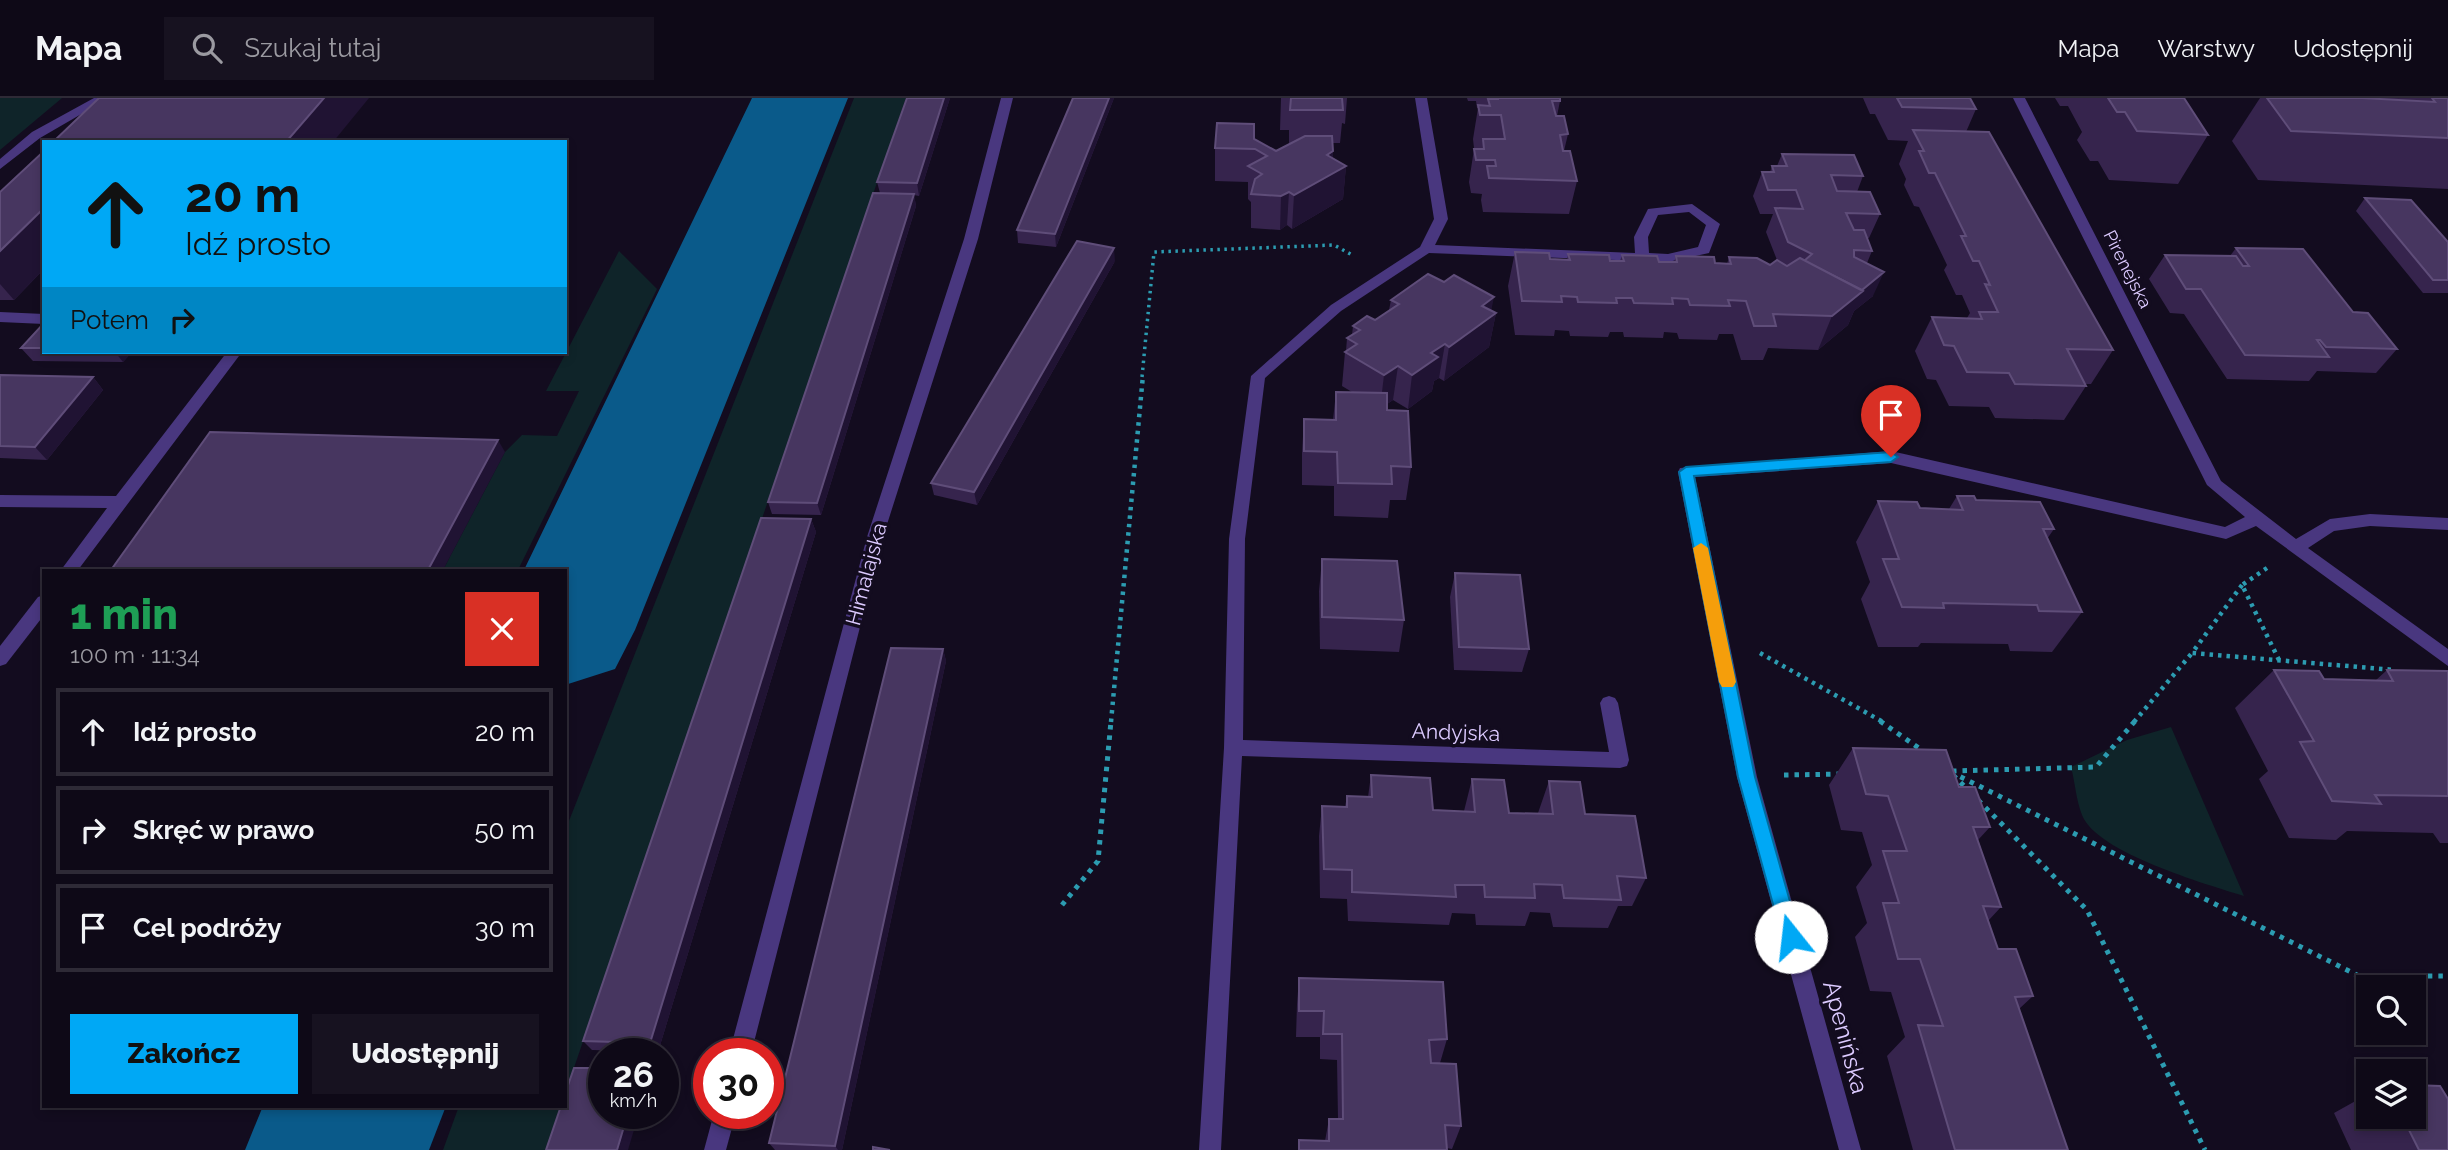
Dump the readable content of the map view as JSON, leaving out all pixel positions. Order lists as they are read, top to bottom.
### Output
{
  "streets": {
    "street": [
      "Pirenejska",
      "Himalajska",
      "Andyjska",
      "Apenińska"
    ]
  },
  "crossings": [
    ["Pirenejska", "Apenińska"]
  ],
  "page": {
    "header": "Mapa",
    "search": "Szukaj tutaj",
    "nav": ["Mapa", "Warstwy", "Udostępnij"],
    "turn": ["20 m", "Idź prosto"],
    "then": "Potem",
    "heading": ["1 min", "100 m · 11:34"],
    "list": [
      {
        "name": "Idź prosto",
        "value": "20 m"
      },
      {
        "name": "Skręć w prawo",
        "value": "50 m"
      },
      {
        "name": "Cel podróży",
        "value": "30 m"
      }
    ],
    "buttons": ["Zakończ", "Udostępnij"],
    "speed": "26 km/h",
    "limit": "30"
  }
}
